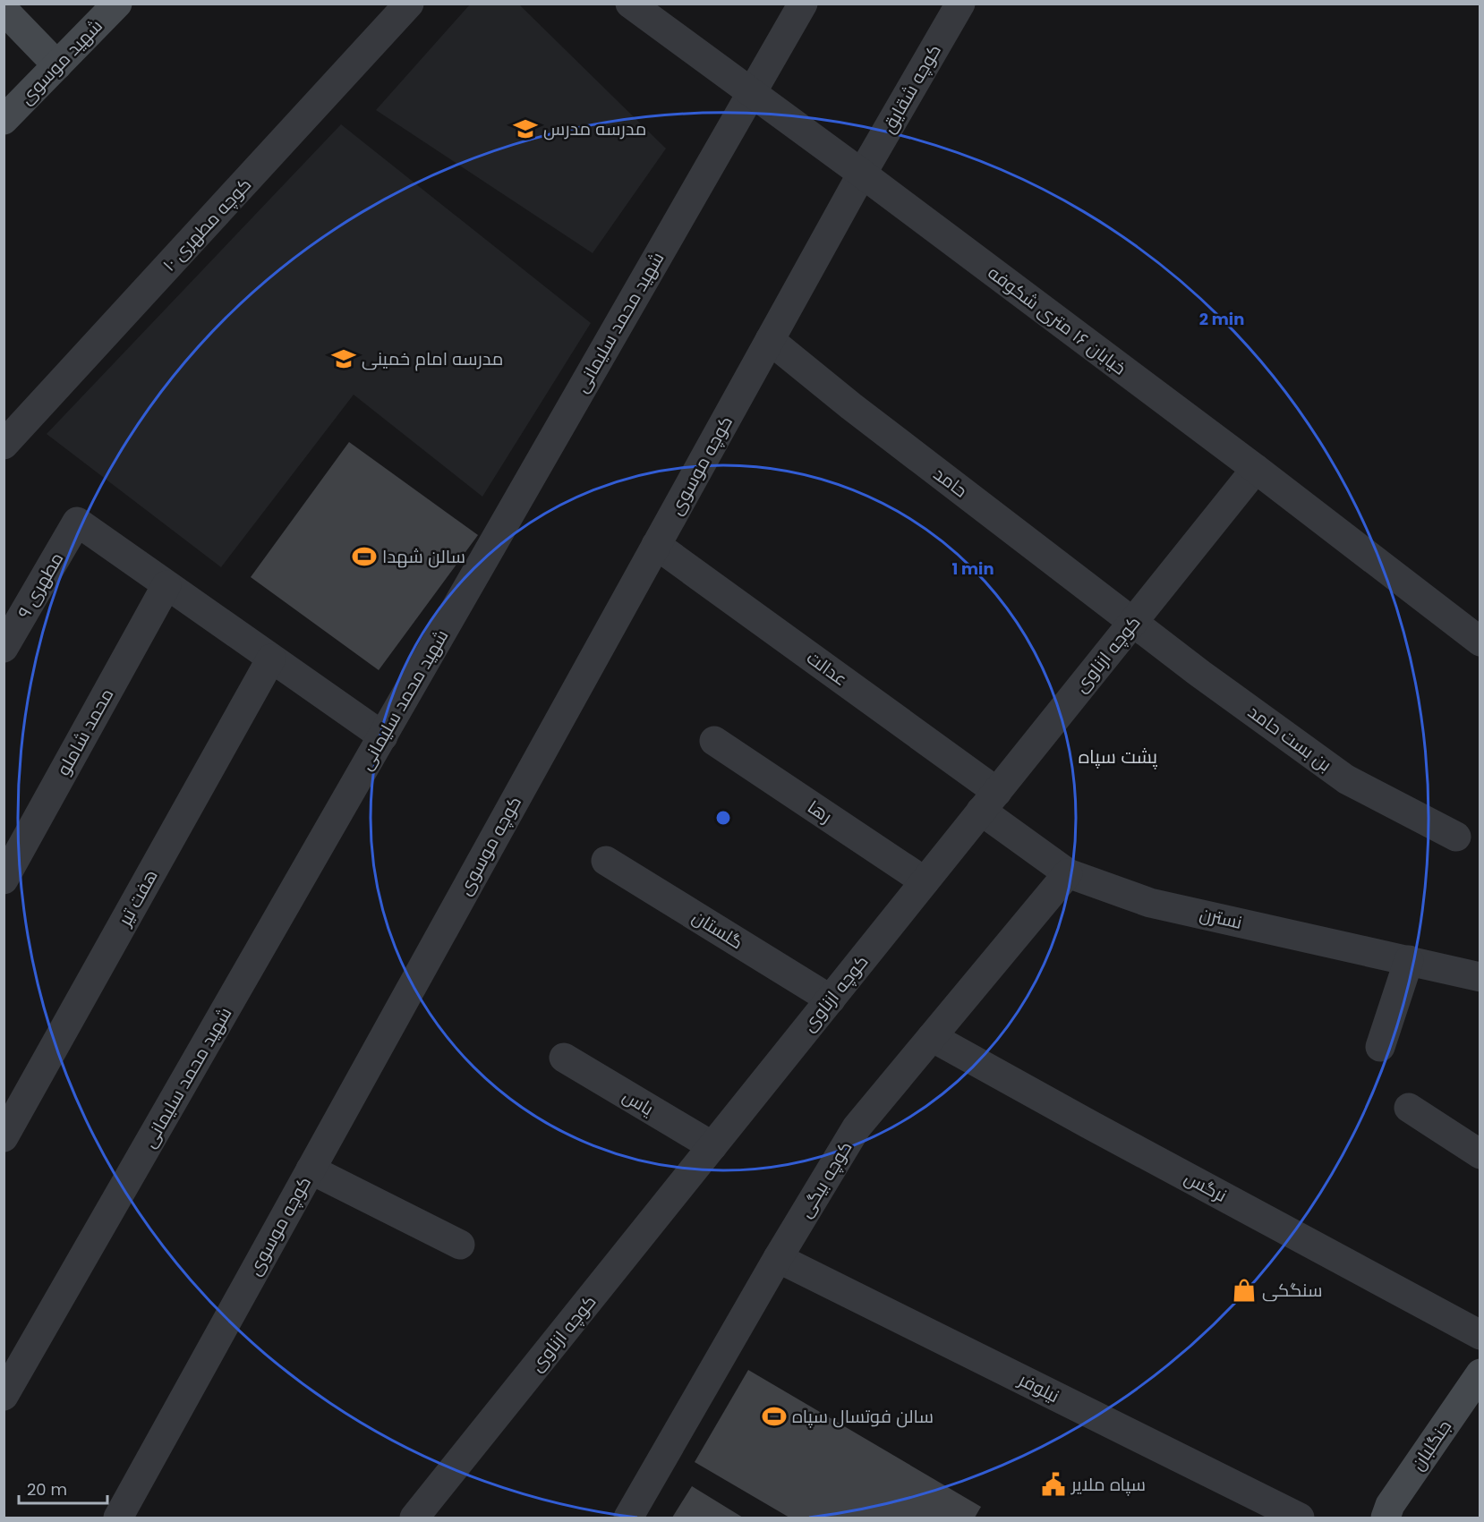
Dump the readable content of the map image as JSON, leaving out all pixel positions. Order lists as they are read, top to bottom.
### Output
{
  "streets": {
    "main road": ["شهید موسوی", "جنگلبان"],
    "street": [
      "کوچه شقایق",
      "کوچه مطهری ۱۰",
      "خیابان ۱۶ متری شکوفه",
      "شهید محمد سلیمانی",
      "کوچه موسوی",
      "حامد",
      "مطهری ۹",
      "کوچه ازناوی",
      "عدالت",
      "محمد شاملو",
      "بن بست حامد",
      "رها",
      "هفت تیر",
      "نسترن",
      "گلستان",
      "یاس",
      "کوچه بیگی",
      "نرگس",
      "نیلوفر"
    ]
  },
  "crossings": [
    ["کوچه شقایق", "خیابان ۱۶ متری شکوفه"],
    ["کوچه شقایق", "کوچه موسوی"],
    ["خیابان ۱۶ متری شکوفه", "شهید محمد سلیمانی"],
    ["خیابان ۱۶ متری شکوفه", "کوچه موسوی"],
    ["خیابان ۱۶ متری شکوفه", "کوچه ازناوی"],
    ["کوچه موسوی", "حامد"],
    ["کوچه موسوی", "عدالت"],
    ["حامد", "کوچه ازناوی"],
    ["حامد", "بن بست حامد"],
    ["مطهری ۹", "محمد شاملو"],
    ["کوچه ازناوی", "عدالت"],
    ["کوچه ازناوی", "بن بست حامد"],
    ["کوچه ازناوی", "رها"],
    ["کوچه ازناوی", "نسترن"],
    ["کوچه ازناوی", "گلستان"],
    ["کوچه ازناوی", "یاس"],
    ["عدالت", "نسترن"],
    ["نسترن", "کوچه بیگی"],
    ["کوچه بیگی", "نرگس"],
    ["کوچه بیگی", "نیلوفر"]
  ],
  "districts": ["پشت سپاه"],
  "places": {
    "school or university": ["مدرسه مدرس", "مدرسه امام خمینی"],
    "sports": ["سالن شهدا", "سالن فوتسال سپاه"],
    "shop": ["سنگکی"],
    "public building": ["سپاه ملایر"]
  },
  "scale_bar": "20 m",
  "rings": ["2 min", "1 min"]
}
